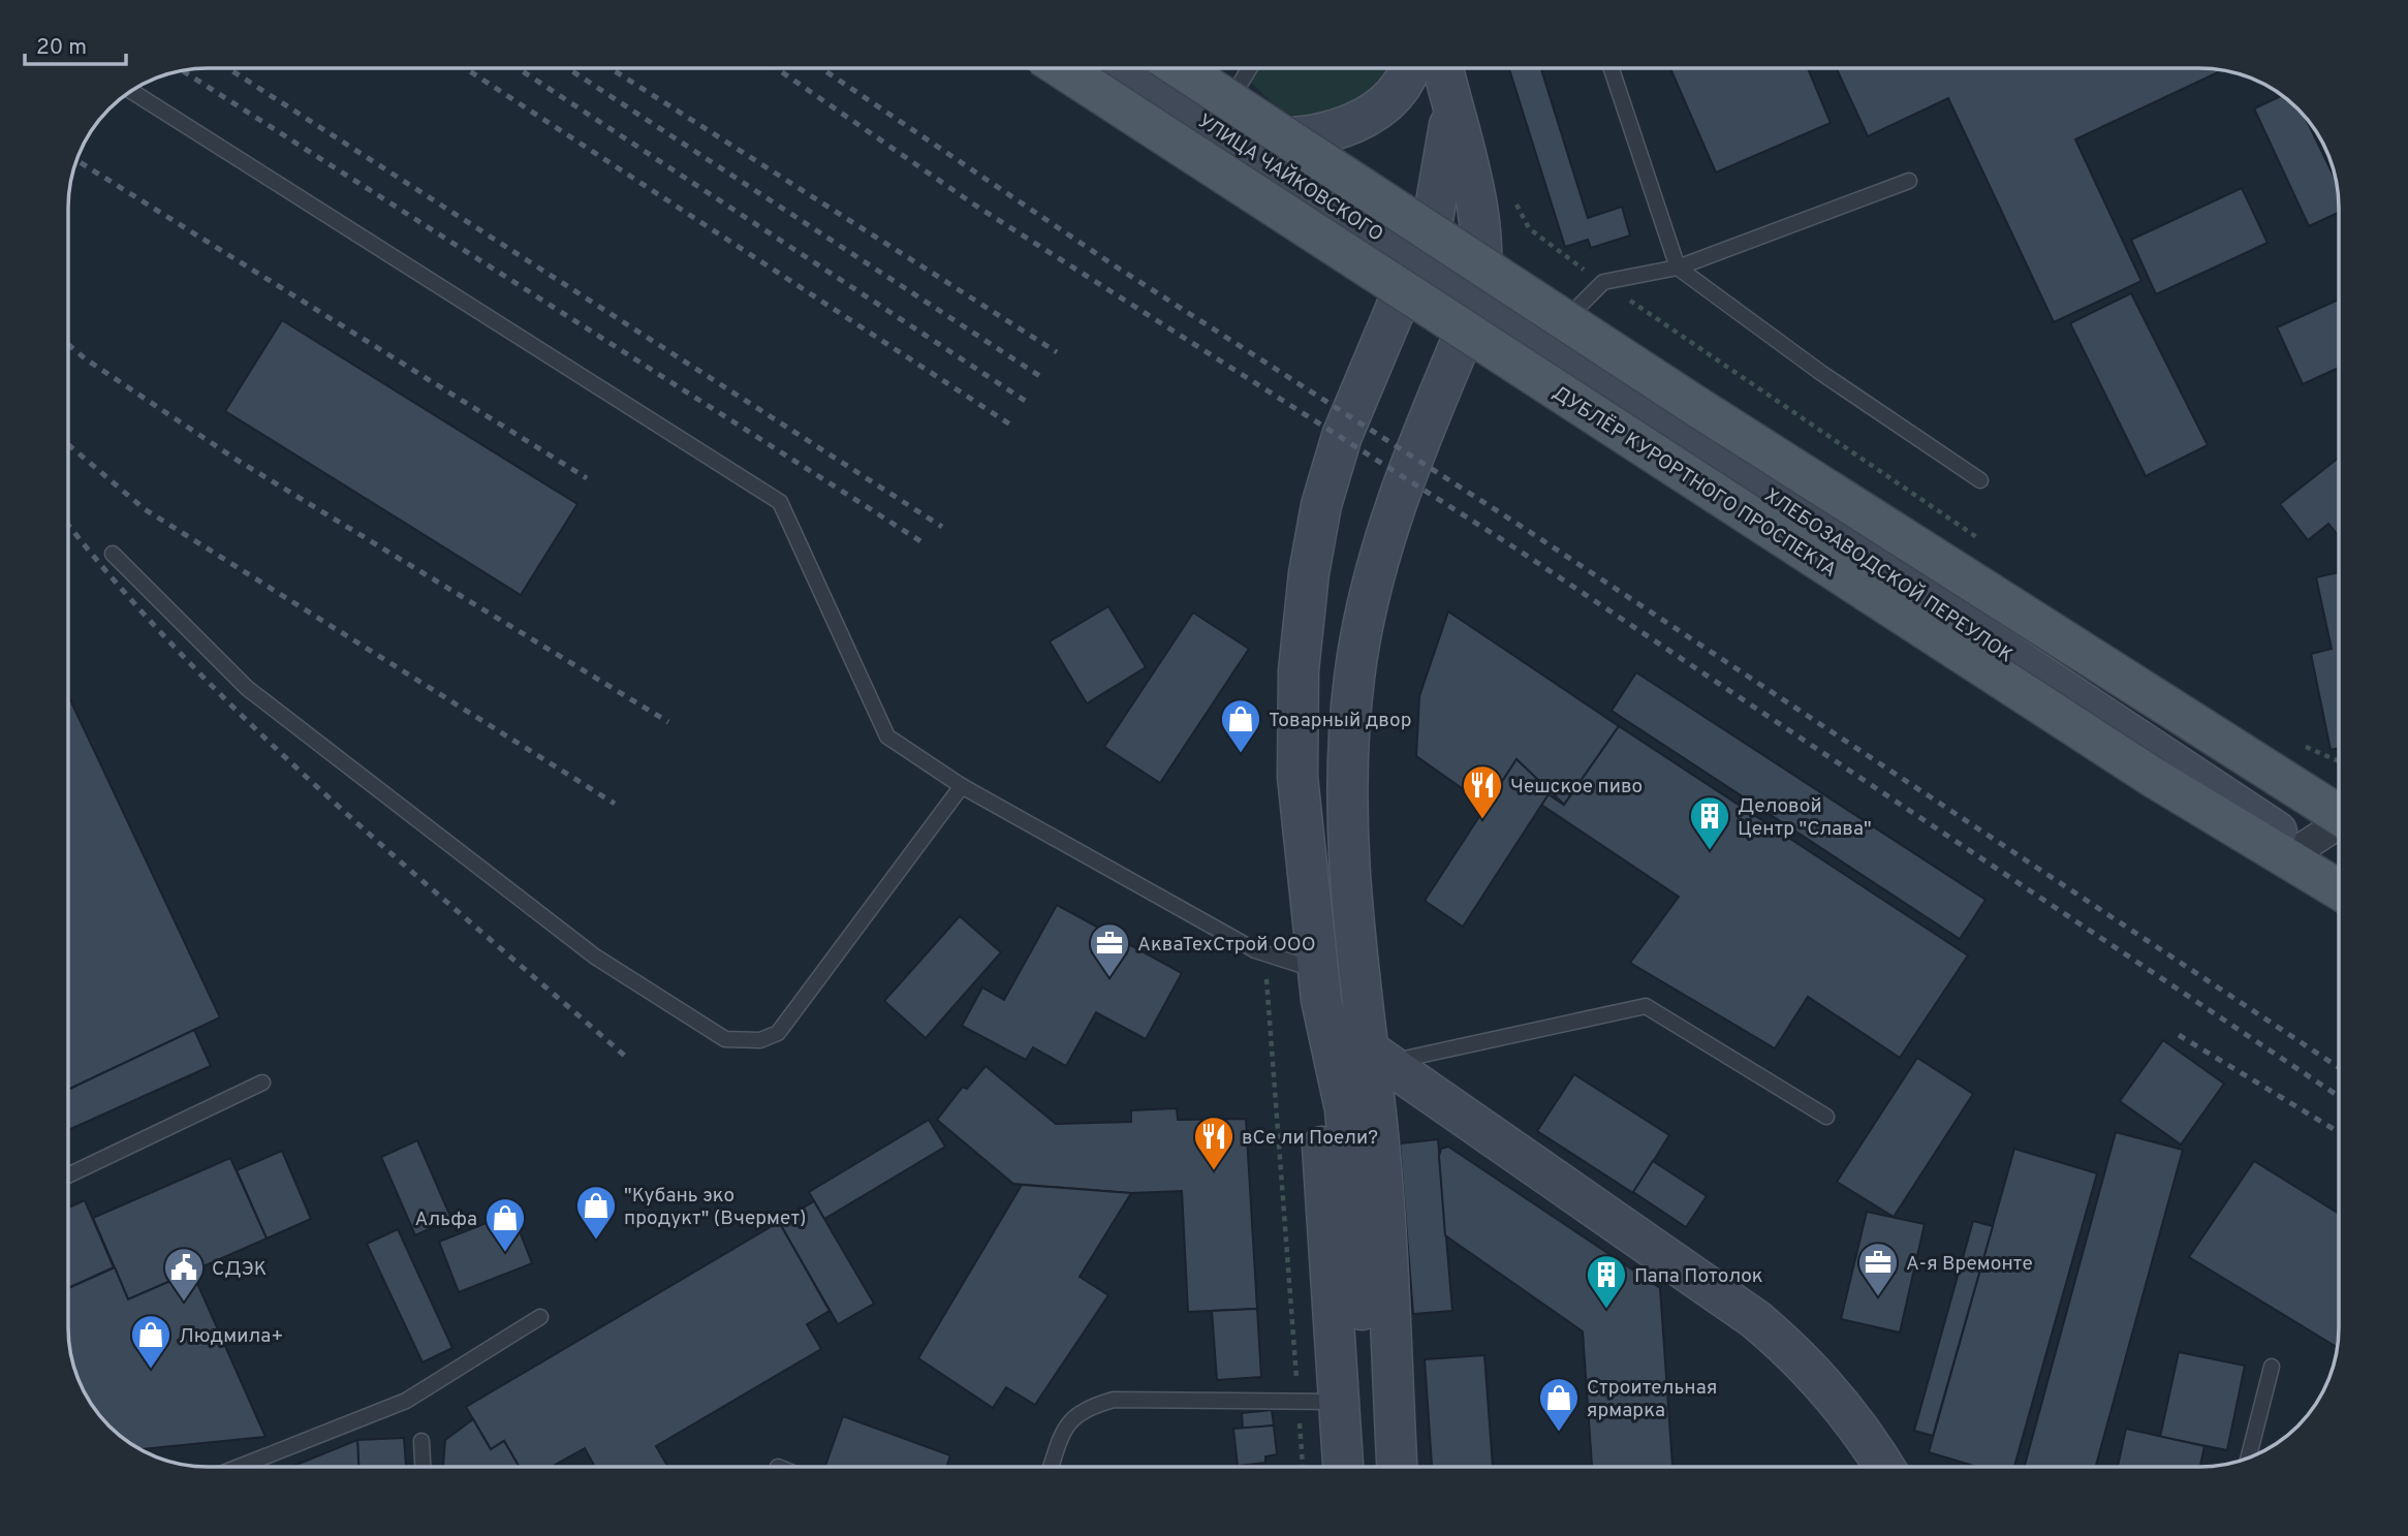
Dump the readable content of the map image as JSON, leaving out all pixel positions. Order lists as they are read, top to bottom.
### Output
{
  "streets": {
    "main road": ["УЛИЦА ЧАЙКОВСКОГО", "ДУБЛЁР КУРОРТНОГО ПРОСПЕКТА", "ХЛЕБОЗАВОДСКОЙ ПЕРЕУЛОК"]
  },
  "crossings": [
    ["УЛИЦА ЧАЙКОВСКОГО", "ХЛЕБОЗАВОДСКОЙ ПЕРЕУЛОК"]
  ],
  "places": {
    "shop": [
      "Товарный двор",
      "\"Кубань эко продукт\" (Вчермет)",
      "Альфа",
      "Людмила+",
      "Строительная ярмарка"
    ],
    "restaurant": ["Чешское пиво", "вСе ли Поели?"],
    "building": ["Деловой Центр \"Слава\"", "Папа Потолок"],
    "office": ["АкваТехСтрой ООО", "А-я Времонте"],
    "public building": ["СДЭК"]
  },
  "scale_bar": "20 m"
}
